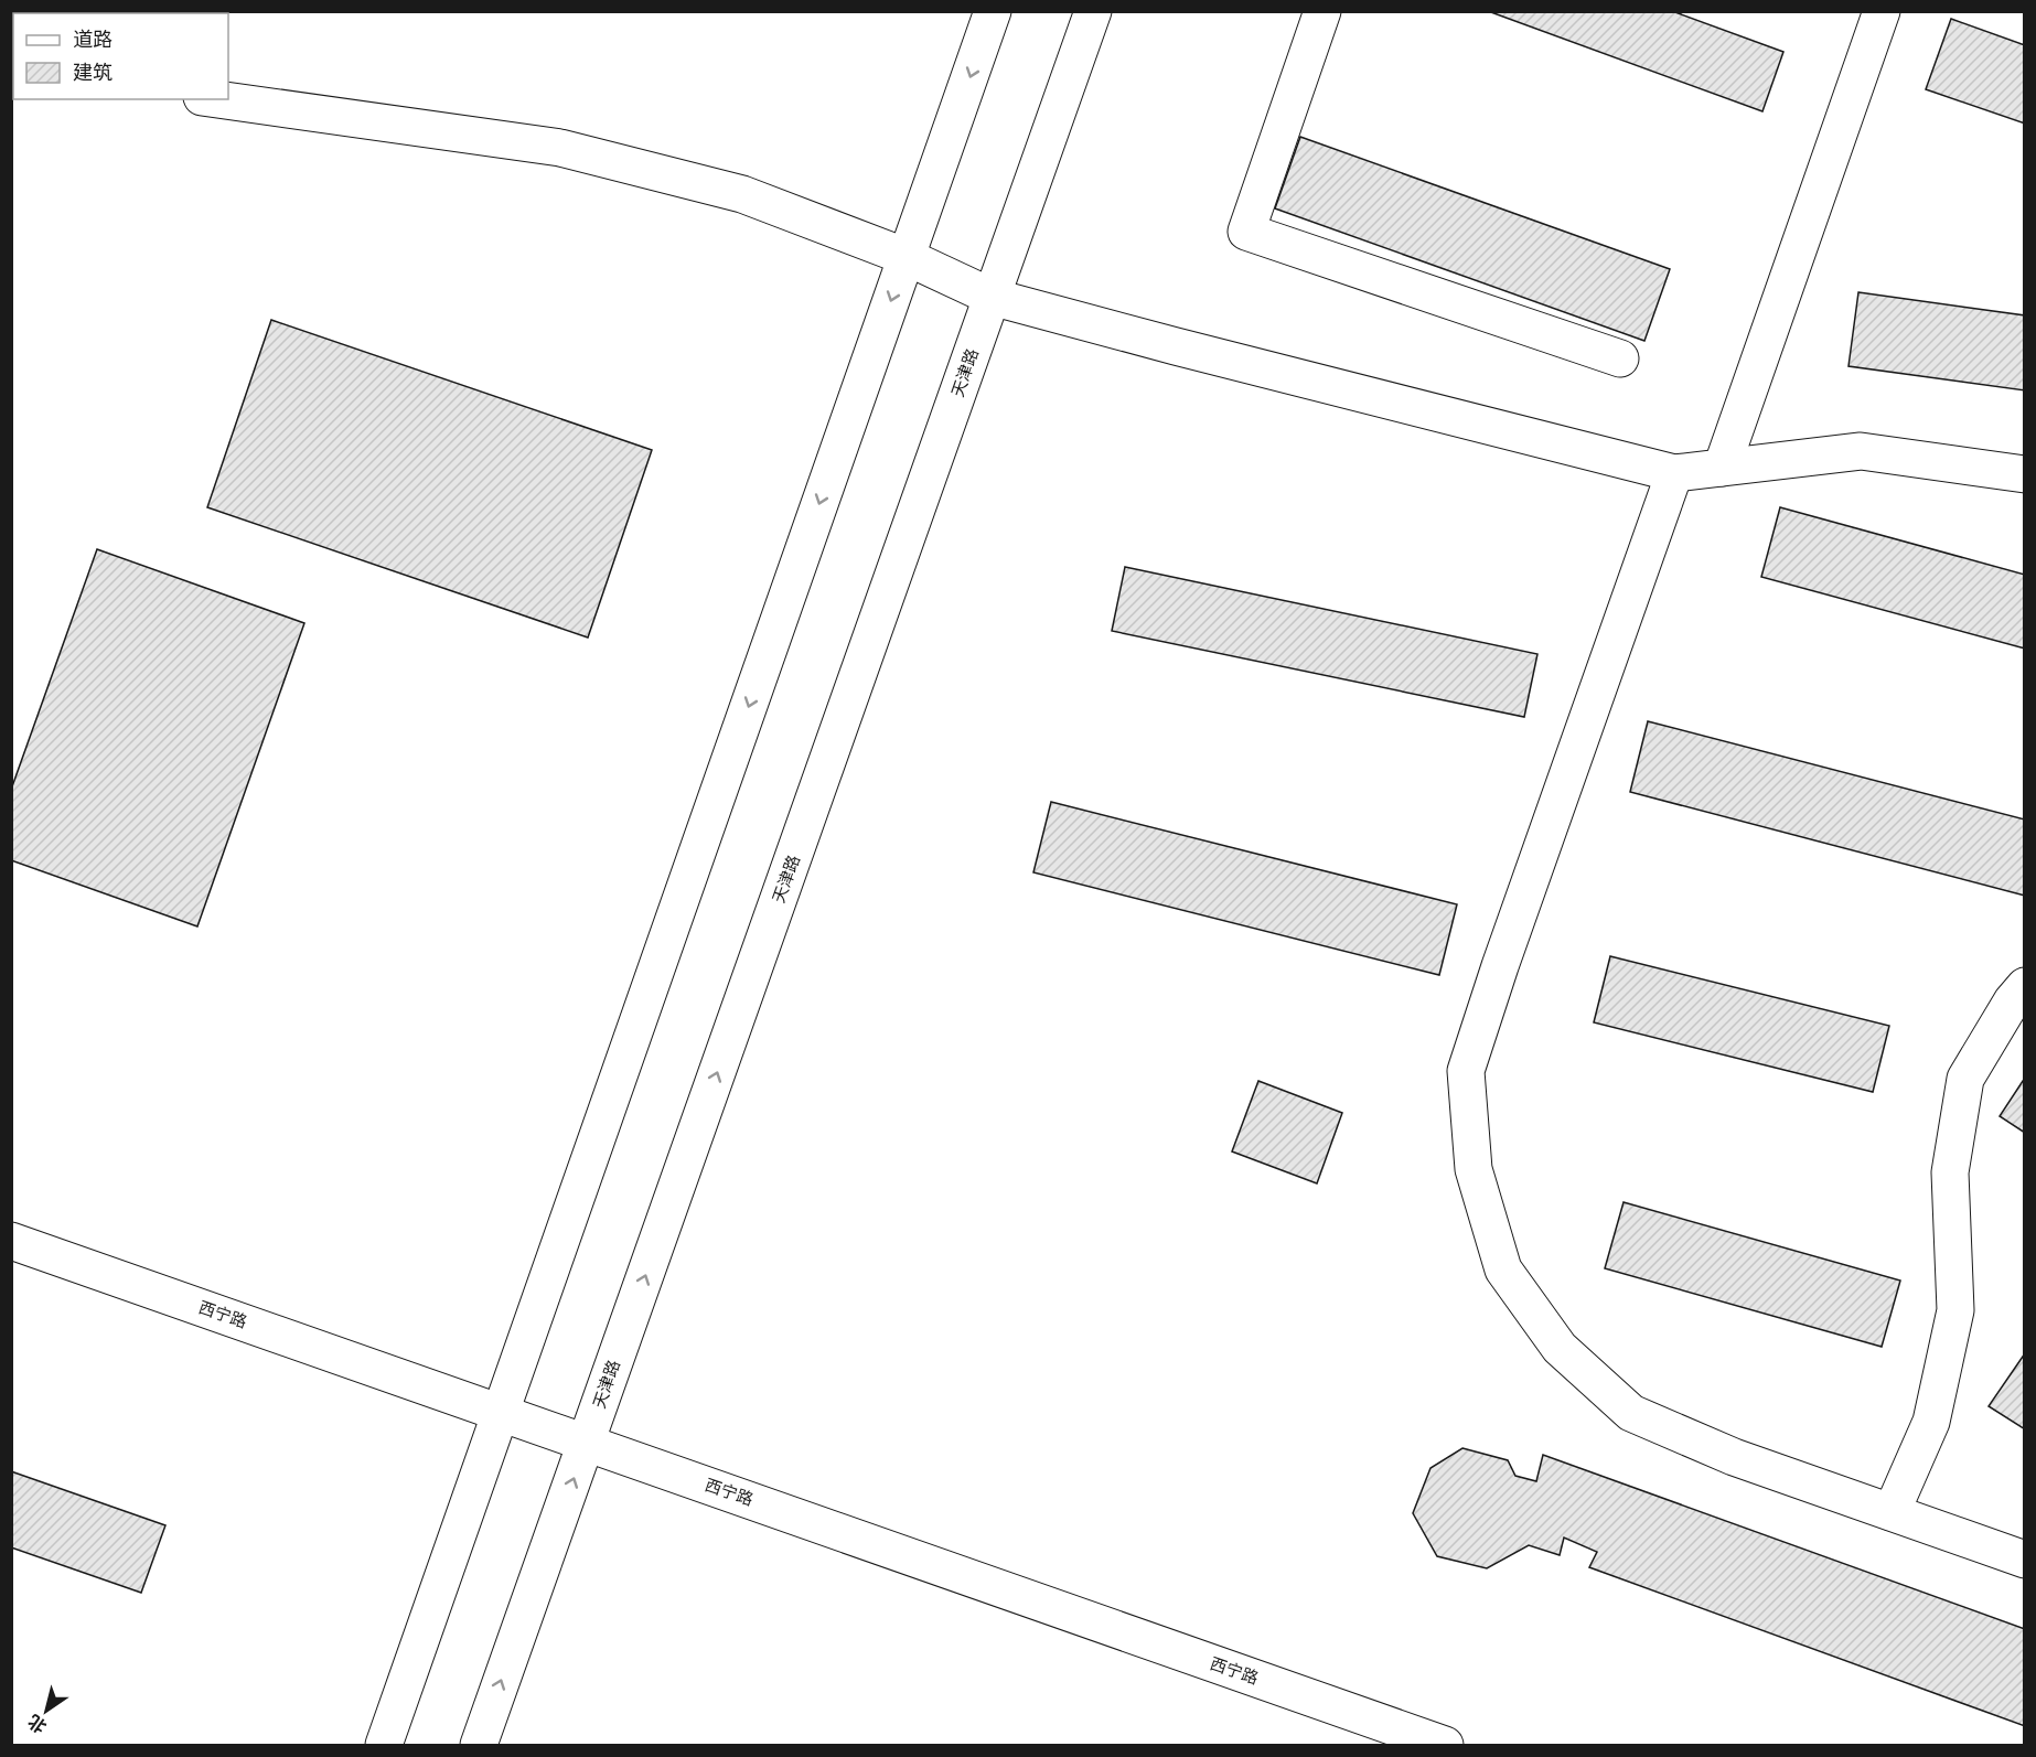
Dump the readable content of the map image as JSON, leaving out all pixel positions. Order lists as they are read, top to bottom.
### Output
{
  "streets": {
    "street": ["天津路", "西宁路"]
  },
  "crossings": [
    ["天津路", "西宁路"]
  ],
  "legend": ["道路", "建筑"],
  "north": "bottom left"
}
